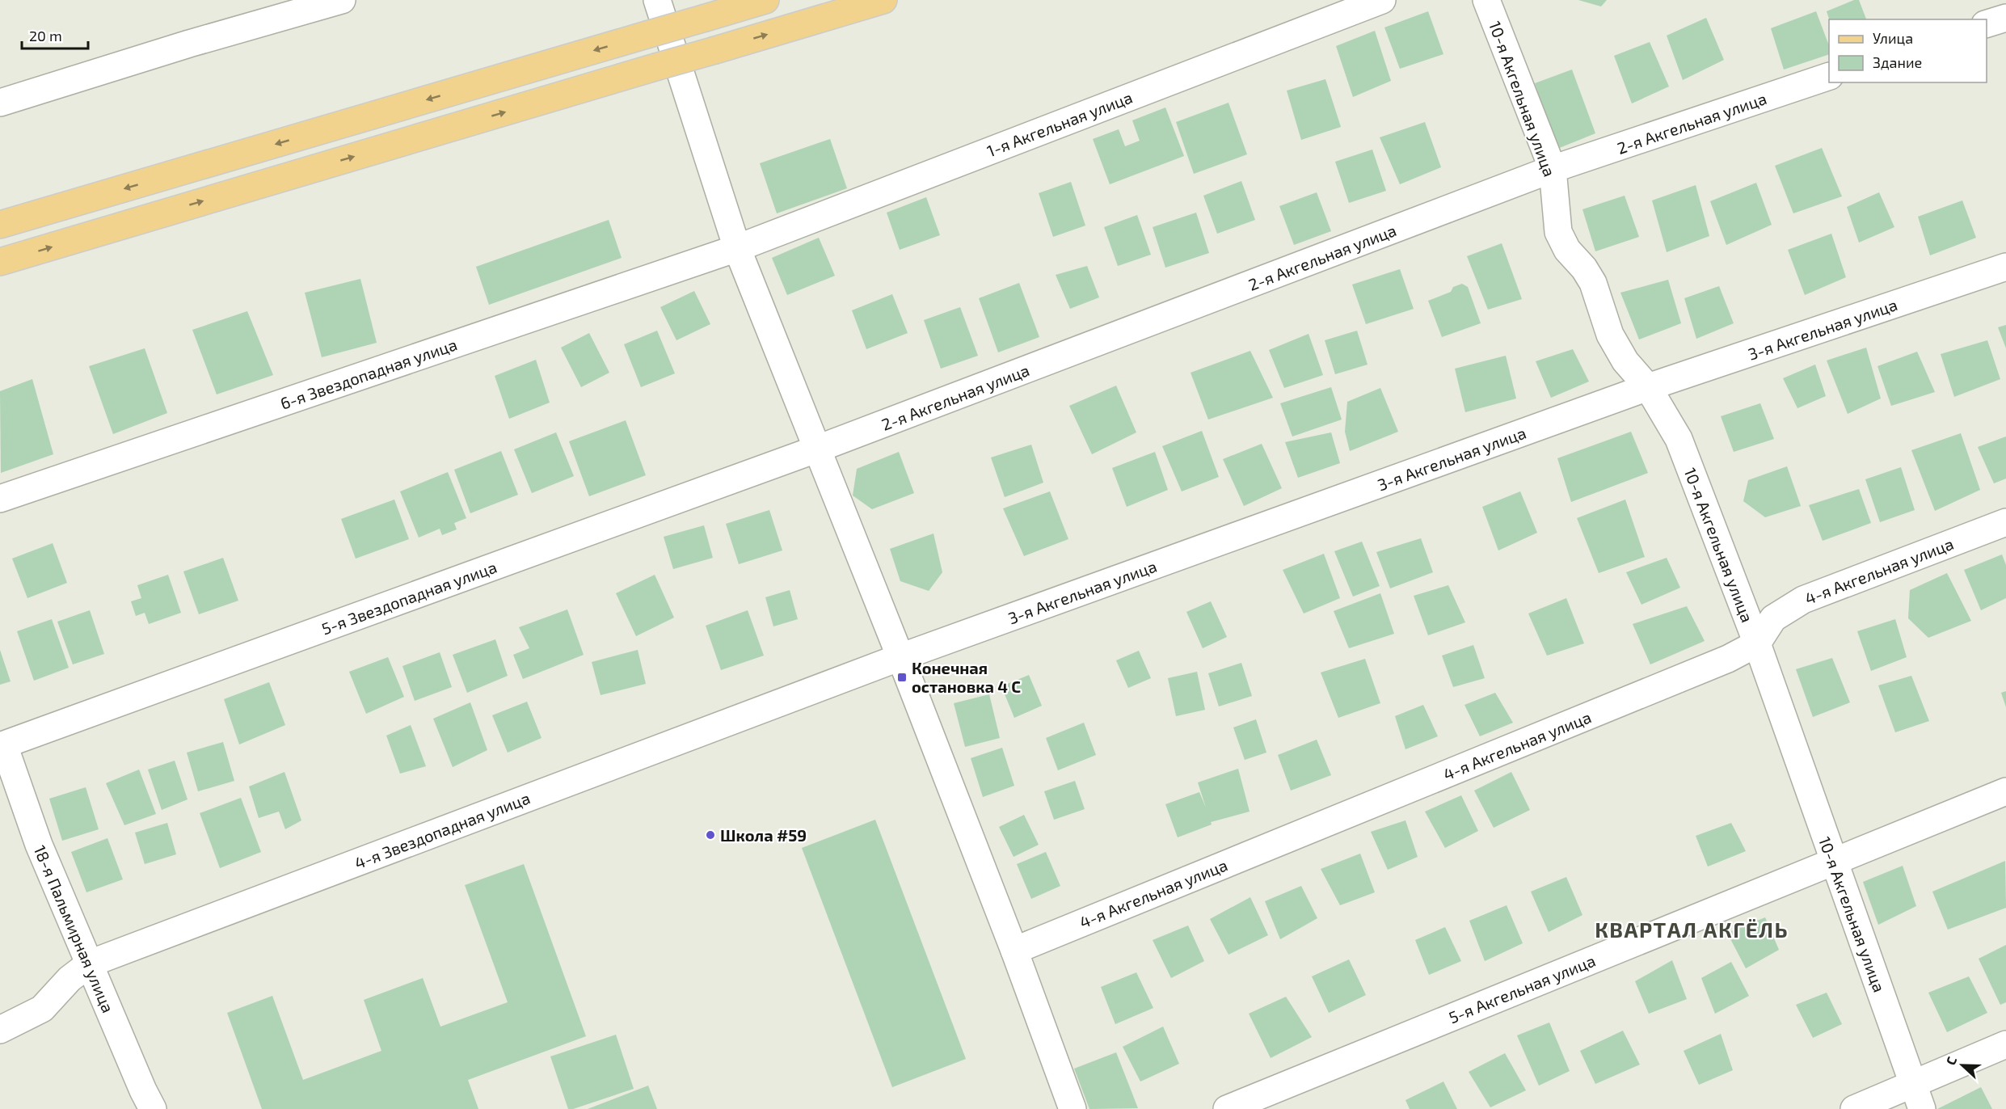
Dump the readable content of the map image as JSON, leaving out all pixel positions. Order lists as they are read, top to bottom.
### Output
{
  "streets": {
    "street": [
      "10-я Акгельная улица",
      "2-я Акгельная улица",
      "1-я Акгельная улица",
      "3-я Акгельная улица",
      "6-я Звездопадная улица",
      "4-я Акгельная улица",
      "5-я Звездопадная улица",
      "4-я Звездопадная улица",
      "18-я Пальмирная улица",
      "5-я Акгельная улица"
    ]
  },
  "crossings": [
    ["10-я Акгельная улица", "2-я Акгельная улица"],
    ["10-я Акгельная улица", "3-я Акгельная улица"],
    ["10-я Акгельная улица", "4-я Акгельная улица"],
    ["10-я Акгельная улица", "5-я Акгельная улица"],
    ["2-я Акгельная улица", "5-я Звездопадная улица"],
    ["1-я Акгельная улица", "6-я Звездопадная улица"],
    ["3-я Акгельная улица", "4-я Звездопадная улица"],
    ["5-я Звездопадная улица", "18-я Пальмирная улица"],
    ["4-я Звездопадная улица", "18-я Пальмирная улица"]
  ],
  "districts": ["КВАРТАЛ АКГЁЛЬ"],
  "places": {
    "transit": ["Конечная остановка 4 С"],
    "other": ["Школа #59"]
  },
  "legend": ["Улица", "Здание"],
  "scale_bar": "20 m",
  "north": "left"
}
